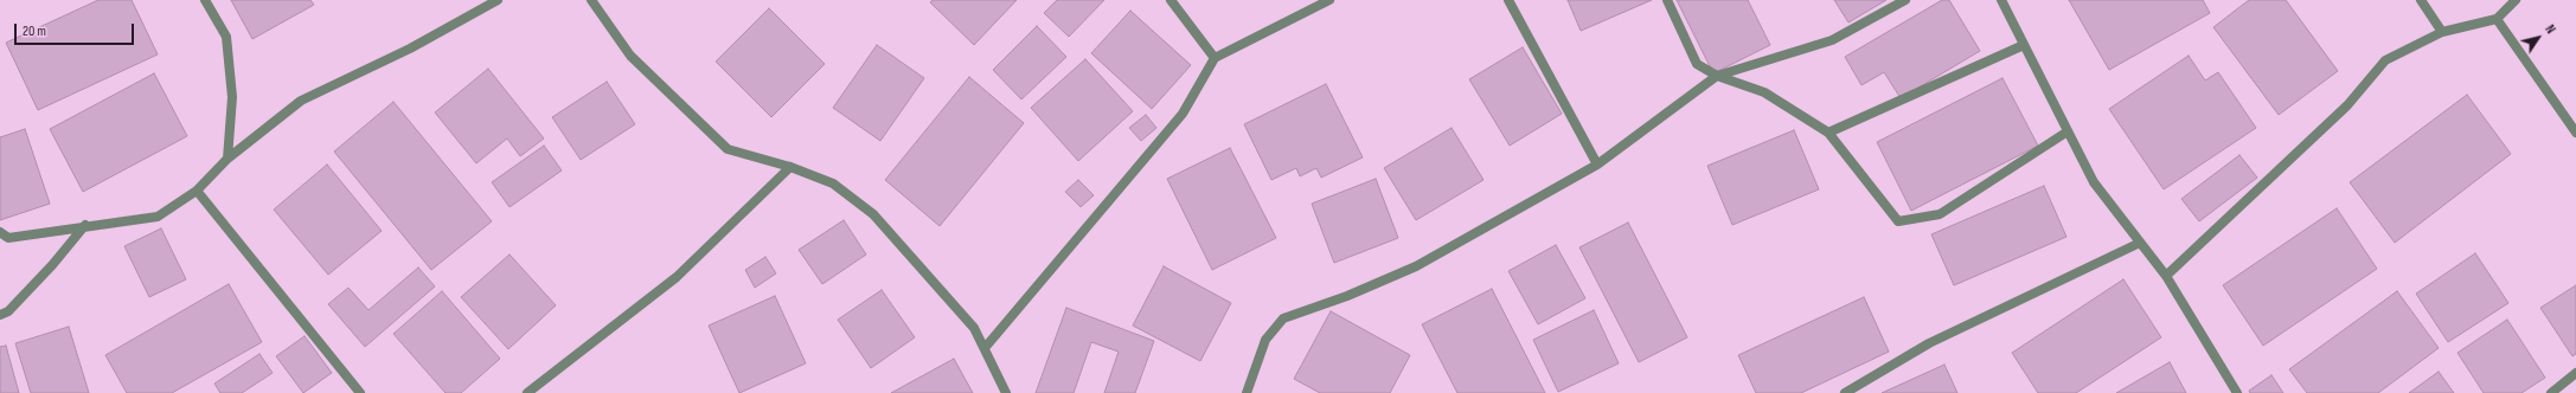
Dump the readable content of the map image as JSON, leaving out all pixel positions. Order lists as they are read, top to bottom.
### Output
{
  "scale_bar": "20 m",
  "north": "top right"
}
